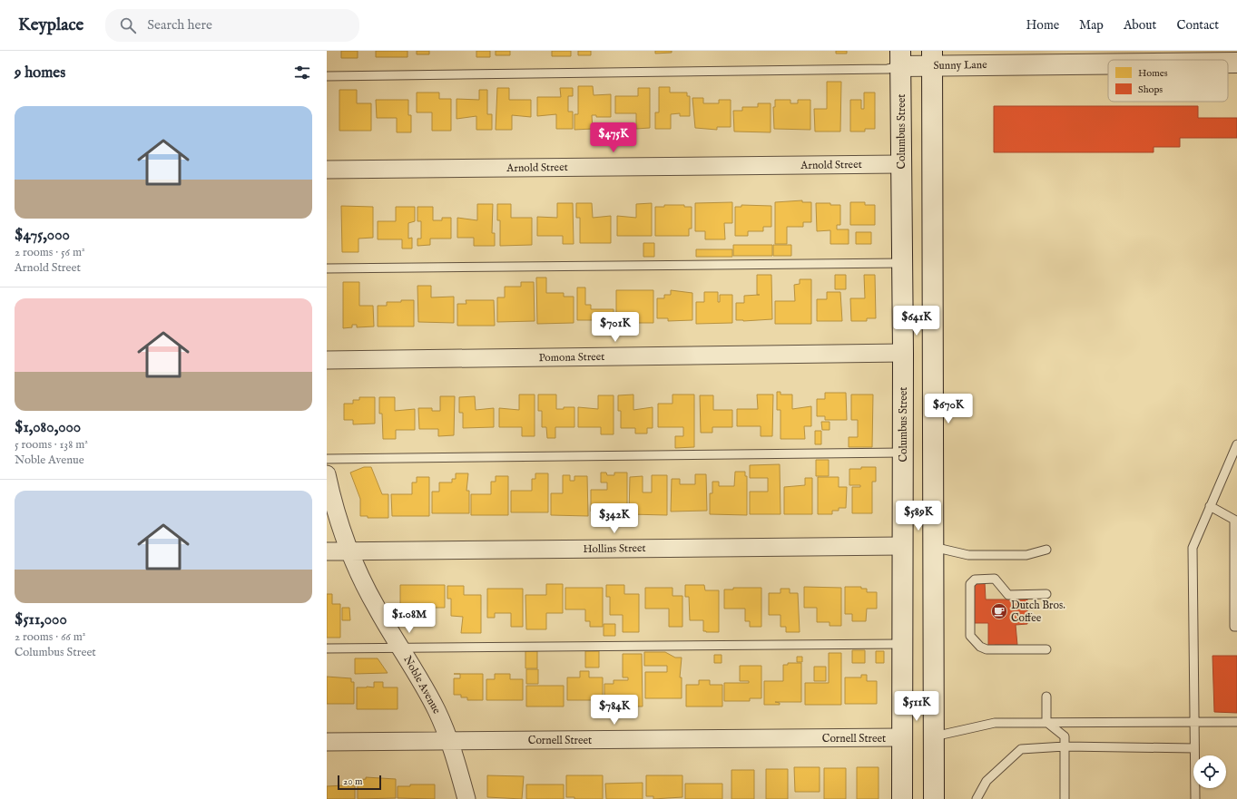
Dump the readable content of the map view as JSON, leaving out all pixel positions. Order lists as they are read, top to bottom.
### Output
{
  "streets": {
    "main road": ["Sunny Lane", "Columbus Street"],
    "street": [
      "Arnold Street",
      "Pomona Street",
      "Hollins Street",
      "Noble Avenue",
      "Cornell Street"
    ]
  },
  "crossings": [
    ["Sunny Lane", "Columbus Street"],
    ["Columbus Street", "Arnold Street"],
    ["Columbus Street", "Pomona Street"],
    ["Columbus Street", "Hollins Street"],
    ["Columbus Street", "Cornell Street"],
    ["Hollins Street", "Noble Avenue"],
    ["Noble Avenue", "Cornell Street"]
  ],
  "places": {
    "cafe": ["Dutch Bros. Coffee"]
  },
  "legend": ["Homes", "Shops"],
  "scale_bar": "20 m",
  "page": {
    "header": "Keyplace",
    "search": "Search here",
    "nav": [
      "Home",
      "Map",
      "About",
      "Contact"
    ],
    "heading": "9 homes",
    "list": [
      {
        "name": "$475,000",
        "note": "2 rooms · 56 m² · Arnold Street"
      },
      {
        "name": "$1,080,000",
        "note": "5 rooms · 138 m² · Noble Avenue"
      },
      {
        "name": "$511,000",
        "note": "2 rooms · 66 m² · Columbus Street"
      }
    ],
    "price": [
      "$475K",
      "$641K",
      "$701K",
      "$670K",
      "$589K",
      "$342K",
      "$1.08M",
      "$511K",
      "$784K"
    ],
    "scale": "20 m"
  }
}
